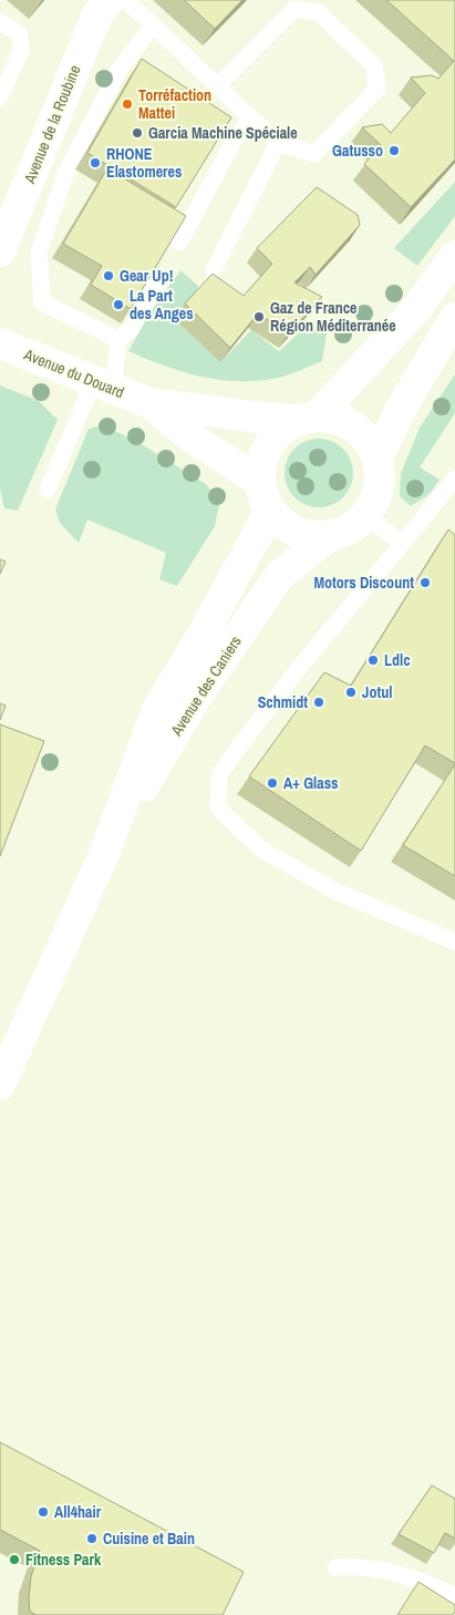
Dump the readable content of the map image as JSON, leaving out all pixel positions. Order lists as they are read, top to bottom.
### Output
{
  "streets": {
    "street": ["Avenue de la Roubine", "Avenue du Douard", "Avenue des Caniers"]
  },
  "crossings": [
    ["Avenue du Douard", "Avenue des Caniers"]
  ],
  "places": [
    "Torréfaction Mattei",
    "Garcia Machine Spéciale",
    "Gatusso",
    "RHONE Elastomeres",
    "Gear Up!",
    "La Part des Anges",
    "Gaz de France Région Méditerranée",
    "Motors Discount",
    "Ldlc",
    "Jotul",
    "Schmidt",
    "A+ Glass",
    "All4hair",
    "Cuisine et Bain",
    "Fitness Park"
  ]
}
